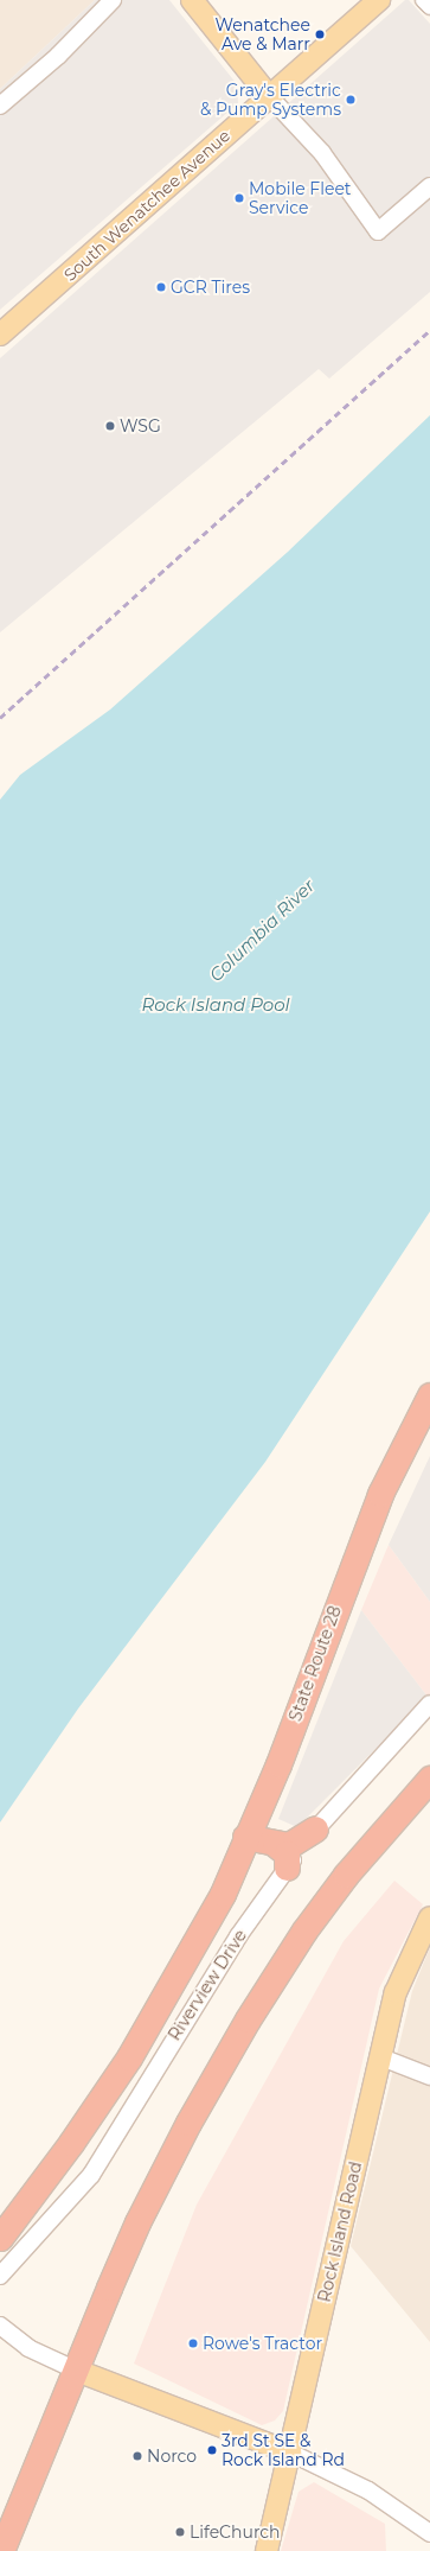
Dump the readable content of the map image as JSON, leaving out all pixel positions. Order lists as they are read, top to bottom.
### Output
{
  "streets": {
    "highway": ["State Route 28"],
    "main road": ["South Wenatchee Avenue", "Rock Island Road"],
    "street": ["Riverview Drive"]
  },
  "water": ["Columbia River", "Rock Island Pool"],
  "places": [
    "Wenatchee Ave & Marr",
    "Gray's Electric & Pump Systems",
    "Mobile Fleet Service",
    "GCR Tires",
    "WSG",
    "Rowe's Tractor",
    "3rd St SE & Rock Island Rd",
    "Norco",
    "LifeChurch"
  ]
}
